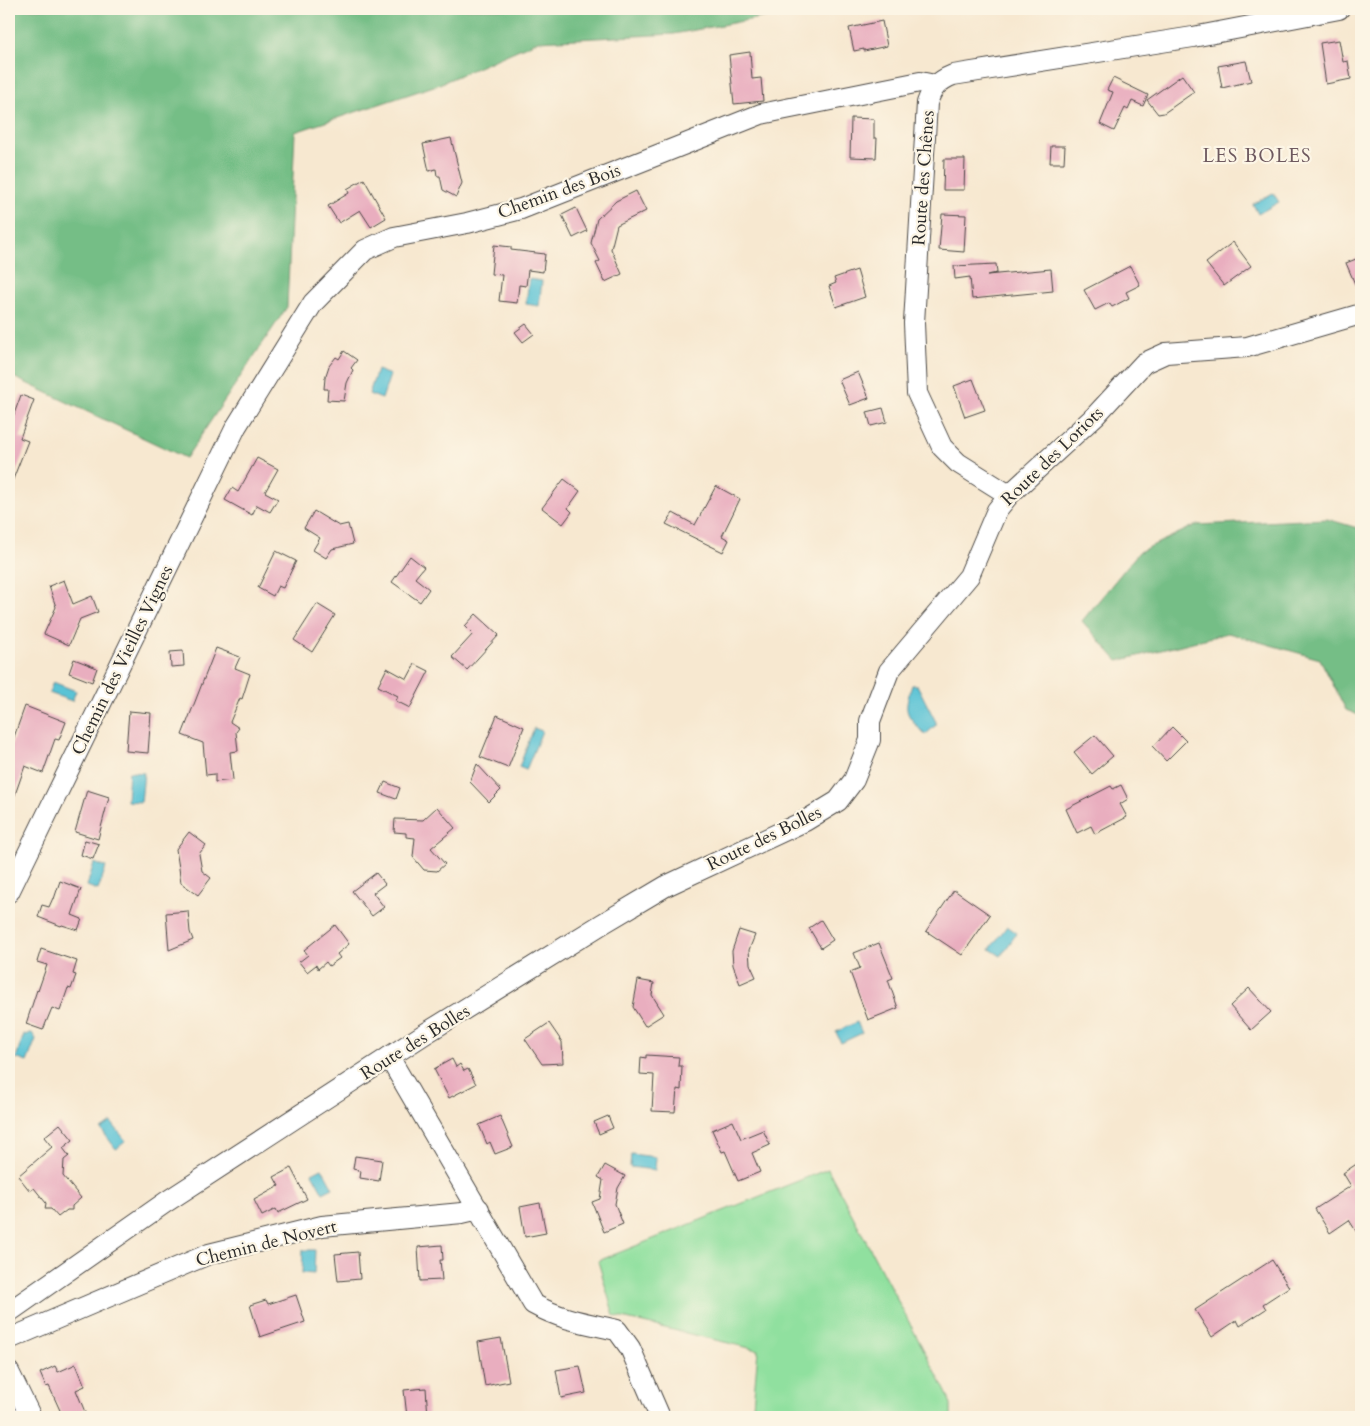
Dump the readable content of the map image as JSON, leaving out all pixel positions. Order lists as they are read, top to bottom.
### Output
{
  "streets": {
    "street": [
      "Route des Chênes",
      "Chemin des Bois",
      "Route des Loriots",
      "Chemin des Vieilles Vignes",
      "Route des Bolles",
      "Chemin de Novert"
    ]
  },
  "crossings": [
    ["Route des Chênes", "Chemin des Bois"],
    ["Route des Chênes", "Route des Loriots"],
    ["Chemin des Bois", "Chemin des Vieilles Vignes"],
    ["Route des Loriots", "Route des Bolles"]
  ],
  "districts": ["LES BOLES"]
}
